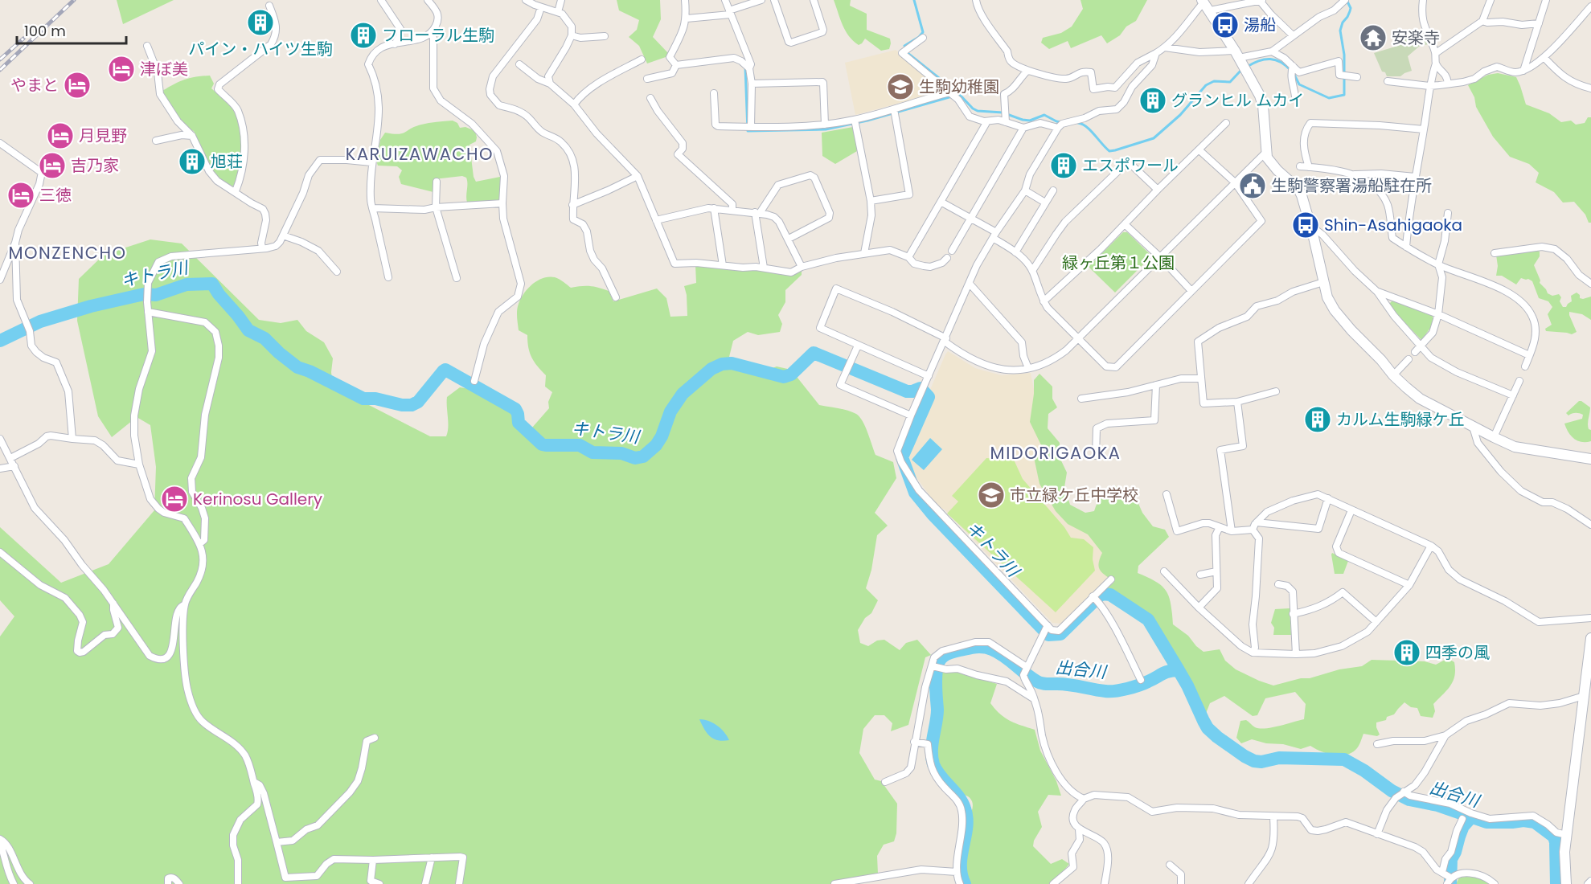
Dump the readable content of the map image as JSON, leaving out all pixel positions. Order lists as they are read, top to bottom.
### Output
{
  "districts": ["KARUIZAWACHO", "MONZENCHO", "MIDORIGAOKA"],
  "water": ["キトラ川", "出合川"],
  "parks": ["緑ヶ丘第１公園"],
  "places": {
    "building": [
      "パイン・ハイツ生駒",
      "フローラル生駒",
      "グランヒル ムカイ",
      "旭荘",
      "エスポワール",
      "カルム生駒緑ケ丘",
      "四季の風"
    ],
    "bus stop": ["湯船", "Shin-Asahigaoka"],
    "temple": ["安楽寺"],
    "hotel": [
      "津ぼ美",
      "やまと",
      "月見野",
      "吉乃家",
      "三徳",
      "Kerinosu Gallery"
    ],
    "school or university": ["生駒幼稚園", "市立緑ケ丘中学校"],
    "public building": ["生駒警察署湯船駐在所"]
  },
  "scale_bar": "100 m"
}
